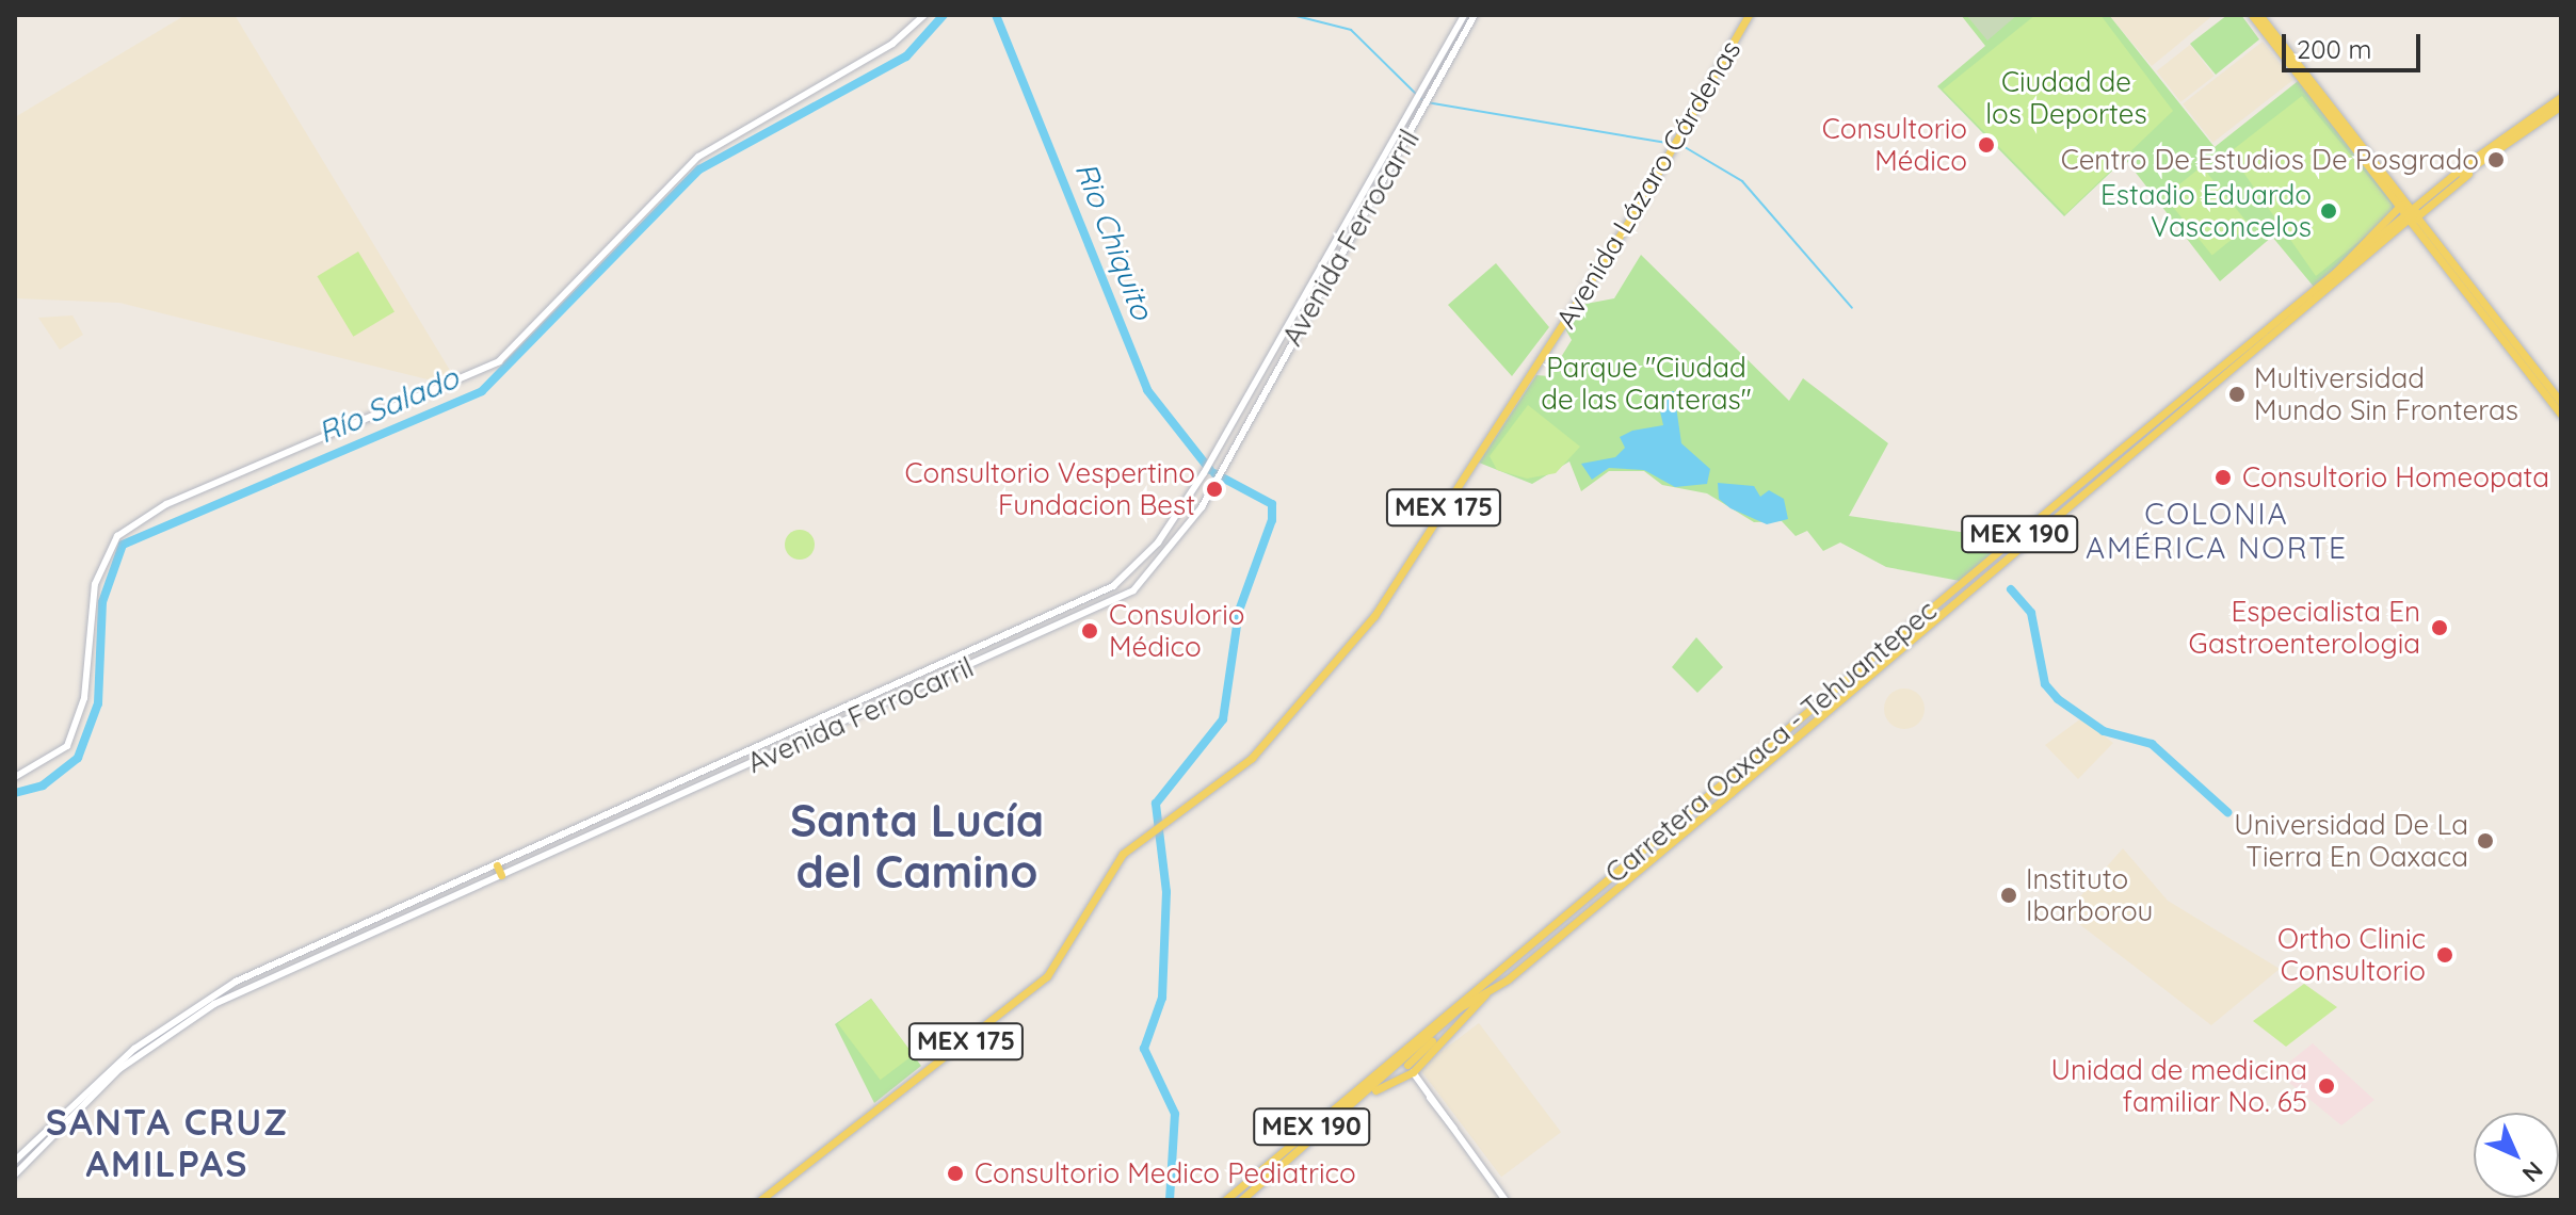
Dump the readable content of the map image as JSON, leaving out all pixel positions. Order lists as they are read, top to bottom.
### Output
{
  "streets": {
    "main road": [
      "Avenida Lázaro Cárdenas",
      "Avenida Ferrocarril",
      "MEX 175",
      "MEX 190",
      "Carretera Oaxaca - Tehuantepec"
    ]
  },
  "crossings": [
    ["MEX 190", "Carretera Oaxaca - Tehuantepec"]
  ],
  "districts": ["COLONIA AMÉRICA NORTE", "Santa Lucía del Camino", "SANTA CRUZ AMILPAS"],
  "water": ["Rio Chiquito", "Río Salado"],
  "parks": ["Ciudad de los Deportes", "Parque \"Ciudad de las Canteras\""],
  "places": [
    "Consultorio Médico",
    "Centro De Estudios De Posgrado",
    "Estadio Eduardo Vasconcelos",
    "Multiversidad Mundo Sin Fronteras",
    "Consultorio Homeopata",
    "Consultorio Vespertino Fundacion Best",
    "Especialista En Gastroenterologia",
    "Consulorio Médico",
    "Universidad De La Tierra En Oaxaca",
    "Instituto Ibarborou",
    "Ortho Clinic Consultorio",
    "Unidad de medicina familiar No. 65",
    "Consultorio Medico Pediatrico"
  ],
  "scale_bar": "200 m",
  "north": "bottom right"
}
